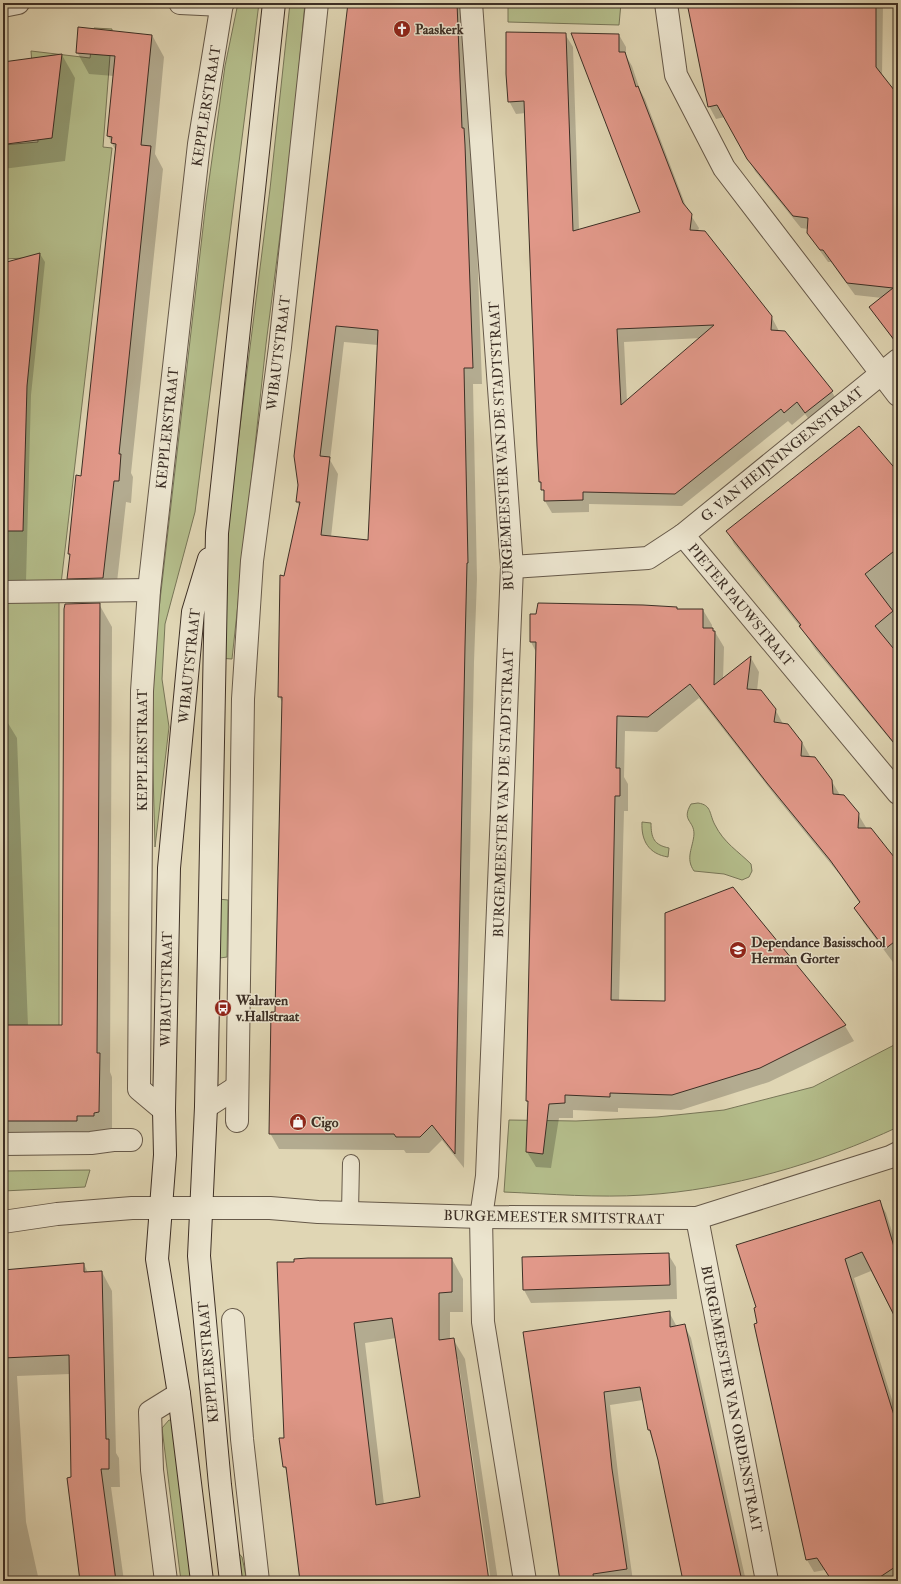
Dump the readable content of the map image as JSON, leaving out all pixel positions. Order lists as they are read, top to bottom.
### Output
{
  "streets": {
    "street": [
      "KEPPLERSTRAAT",
      "WIBAUTSTRAAT",
      "BURGEMEESTER VAN DE STADTSTRAAT",
      "G. VAN HEIJNINGENSTRAAT",
      "PIETER PAUWSTRAAT",
      "BURGEMEESTER SMITSTRAAT",
      "BURGEMEESTER VAN ORDENSTRAAT"
    ]
  },
  "crossings": [
    ["KEPPLERSTRAAT", "WIBAUTSTRAAT"],
    ["KEPPLERSTRAAT", "BURGEMEESTER SMITSTRAAT"],
    ["WIBAUTSTRAAT", "BURGEMEESTER SMITSTRAAT"],
    ["BURGEMEESTER VAN DE STADTSTRAAT", "PIETER PAUWSTRAAT"],
    ["BURGEMEESTER VAN DE STADTSTRAAT", "BURGEMEESTER SMITSTRAAT"],
    ["G. VAN HEIJNINGENSTRAAT", "PIETER PAUWSTRAAT"],
    ["BURGEMEESTER SMITSTRAAT", "BURGEMEESTER VAN ORDENSTRAAT"]
  ],
  "places": {
    "church": ["Paaskerk"],
    "school or university": ["Dependance Basisschool Herman Gorter"],
    "bus stop": ["Walraven v.Hallstraat"],
    "shop": ["Cigo"]
  }
}
